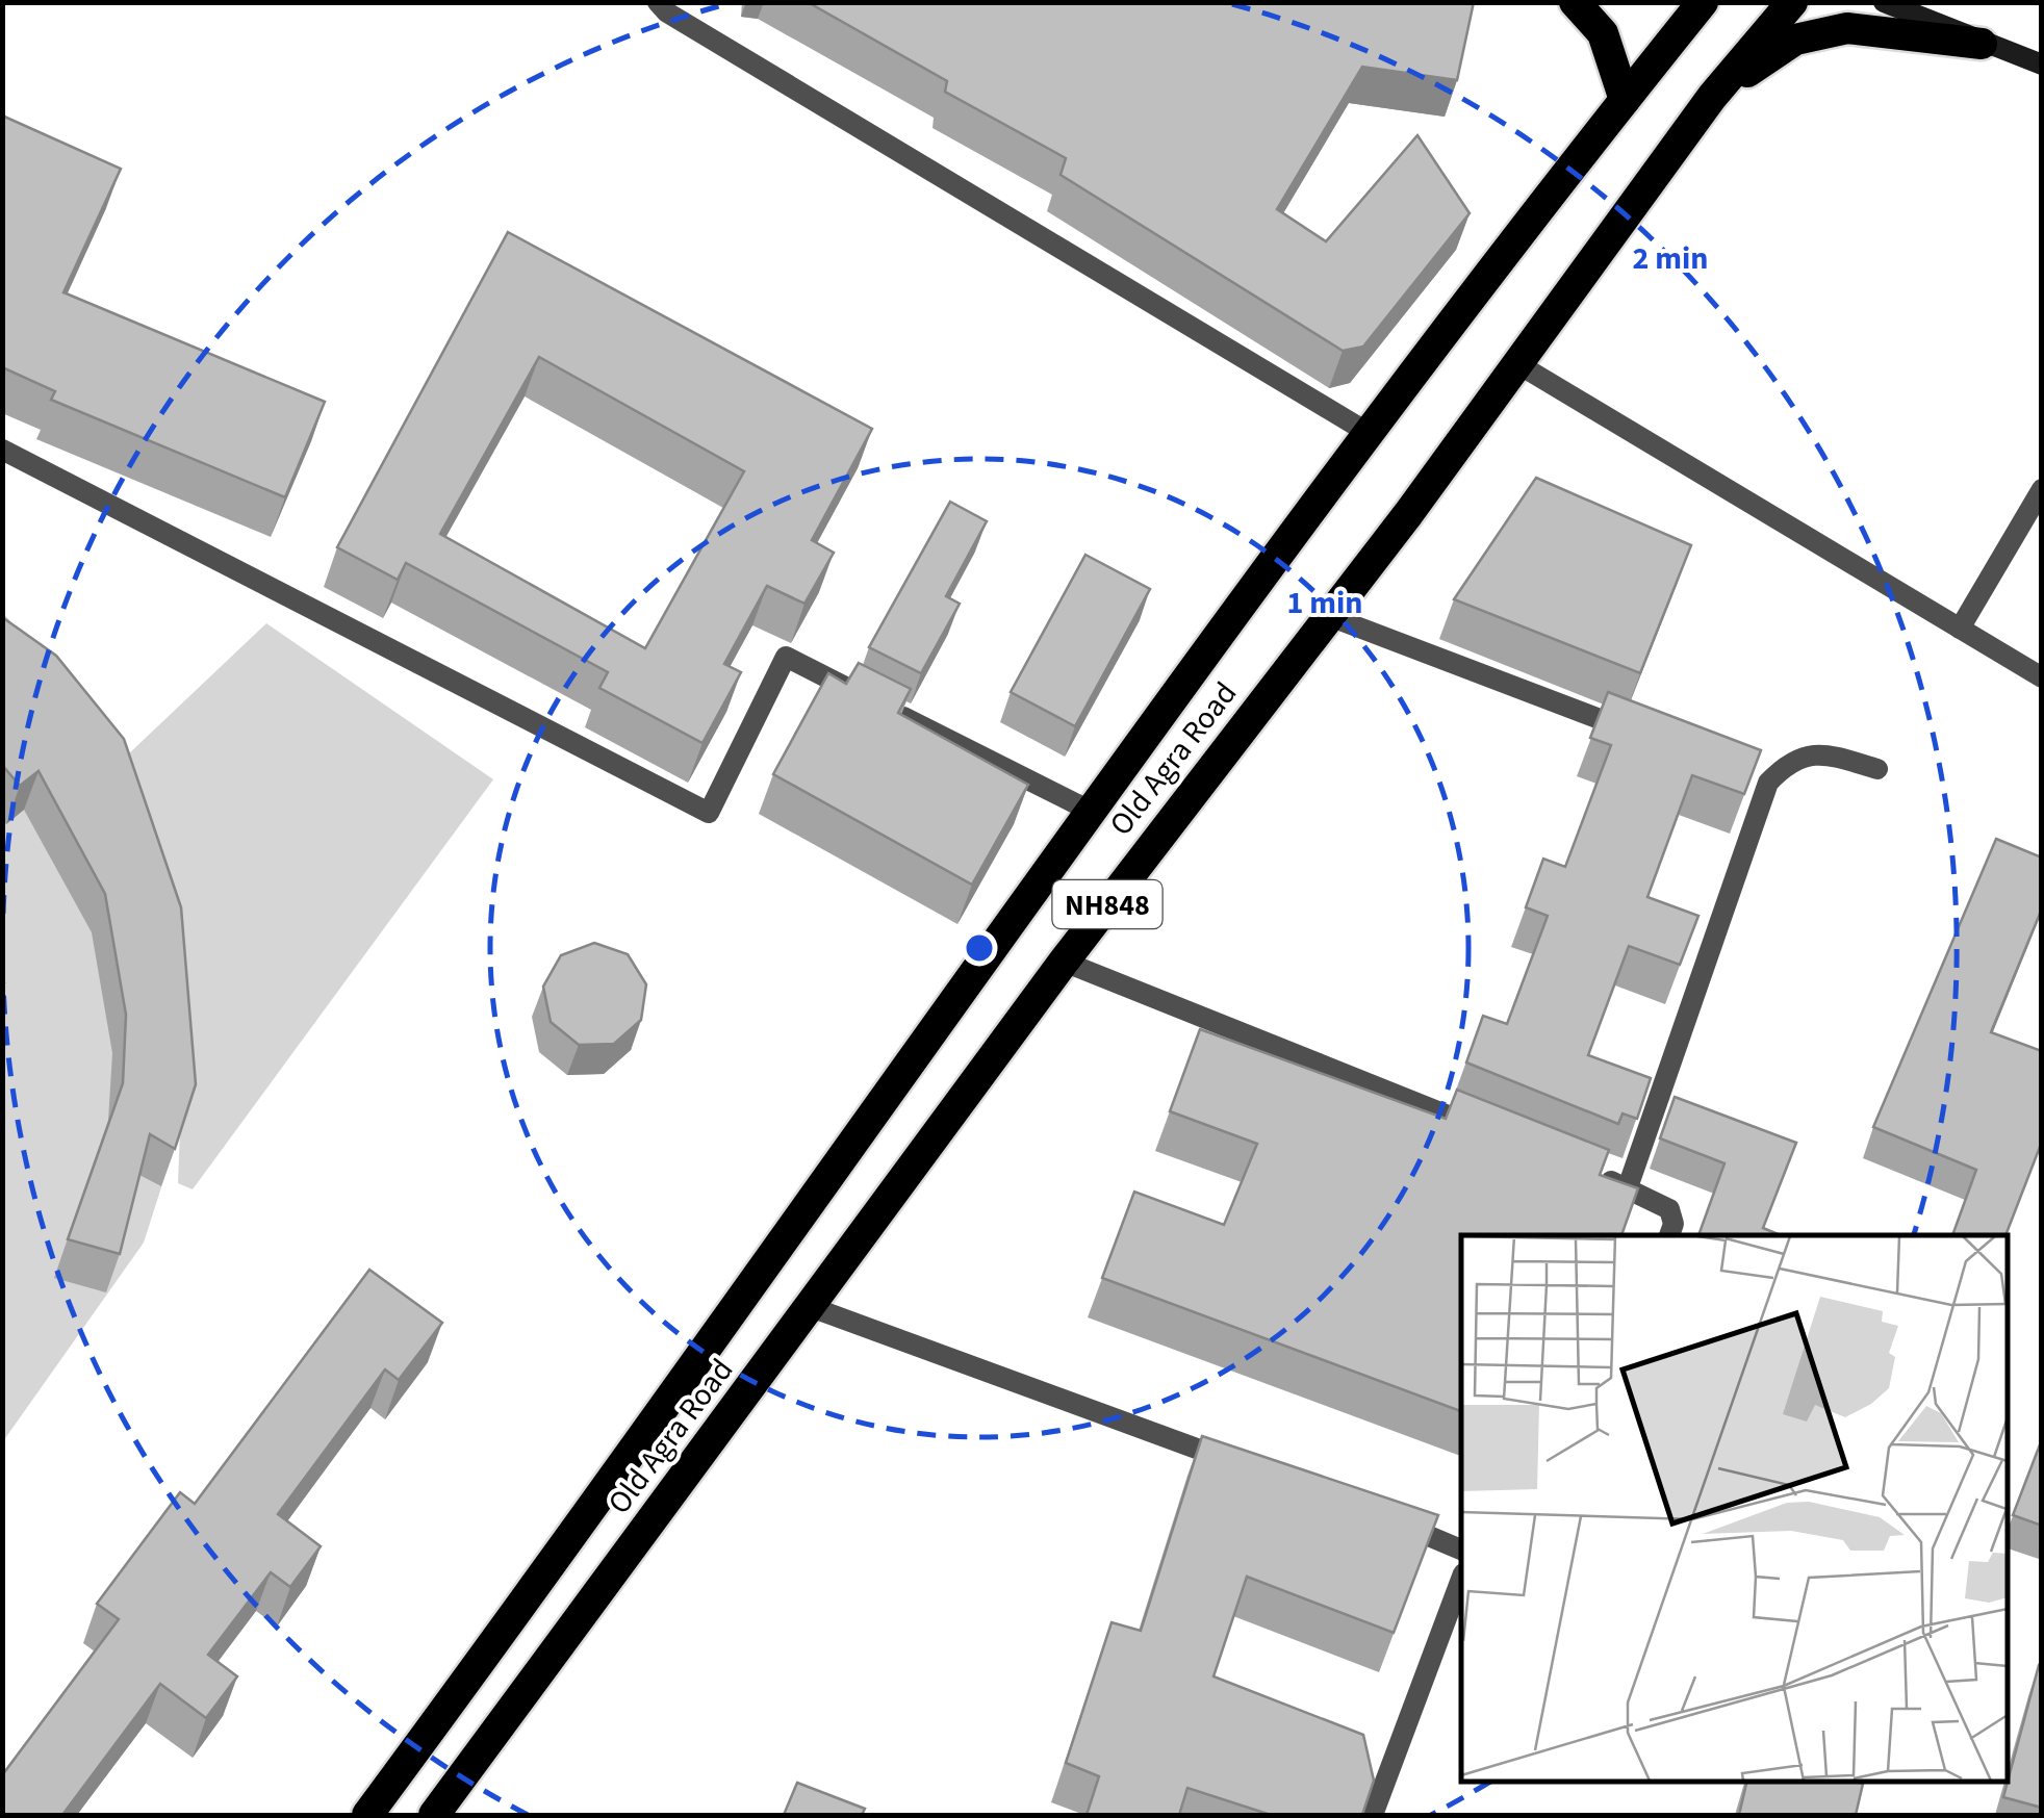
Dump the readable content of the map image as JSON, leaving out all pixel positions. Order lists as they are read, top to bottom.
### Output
{
  "streets": {
    "highway": ["Old Agra Road", "NH848"]
  },
  "rings": ["2 min", "1 min"]
}
